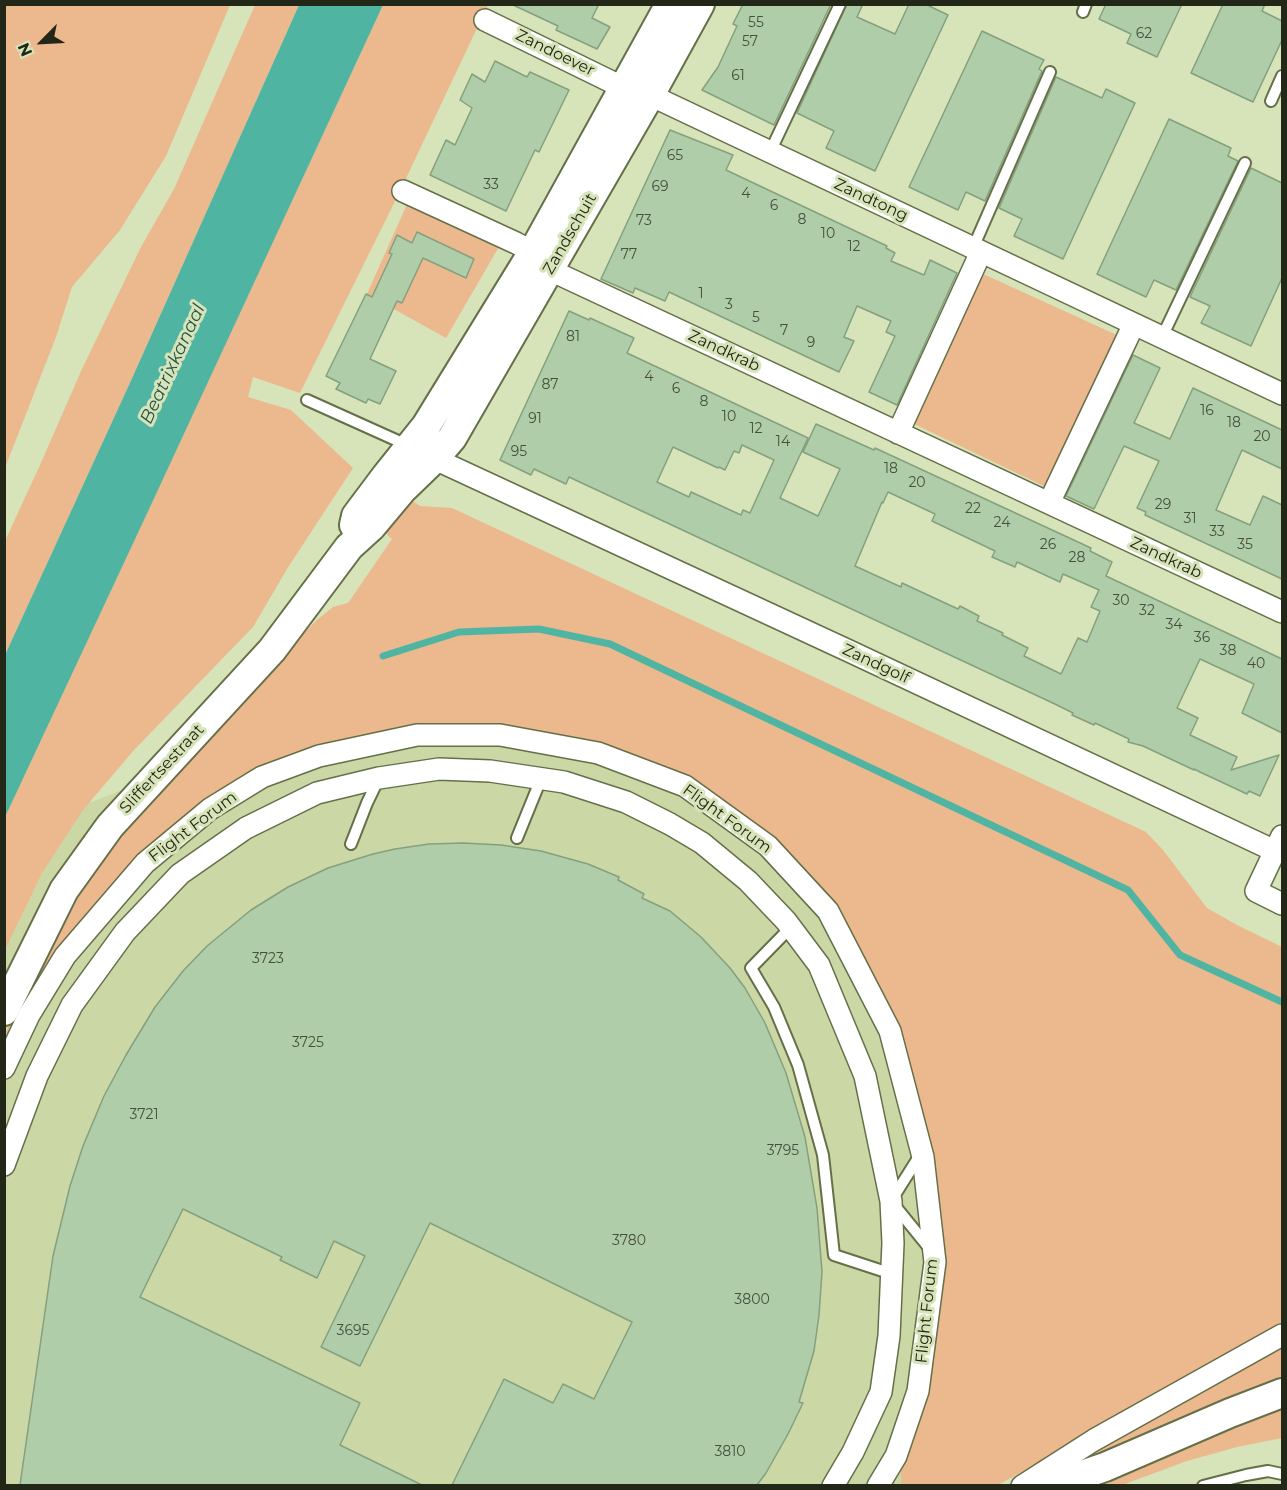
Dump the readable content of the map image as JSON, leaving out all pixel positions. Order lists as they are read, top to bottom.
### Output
{
  "streets": {
    "street": [
      "Zandoever",
      "Zandtong",
      "Zandschuit",
      "Zandkrab",
      "Zandgolf",
      "Sliffertsestraat",
      "Flight Forum"
    ]
  },
  "crossings": [
    ["Zandoever", "Zandtong"],
    ["Zandoever", "Zandschuit"],
    ["Zandtong", "Zandschuit"],
    ["Zandschuit", "Zandkrab"],
    ["Zandschuit", "Zandgolf"],
    ["Zandschuit", "Sliffertsestraat"],
    ["Zandgolf", "Sliffertsestraat"]
  ],
  "water": ["Beatrixkanaal"],
  "house_numbers": [
    "55",
    "62",
    "57",
    "61",
    "65",
    "33",
    "69",
    "4",
    "6",
    "8",
    "73",
    "10",
    "12",
    "77",
    "1",
    "3",
    "5",
    "7",
    "81",
    "9",
    "4",
    "87",
    "6",
    "8",
    "16",
    "10",
    "91",
    "18",
    "12",
    "20",
    "14",
    "95",
    "18",
    "20",
    "29",
    "22",
    "31",
    "24",
    "33",
    "26",
    "35",
    "28",
    "30",
    "32",
    "34",
    "36",
    "38",
    "40",
    "3723",
    "3725",
    "3721",
    "3795",
    "3780",
    "3800",
    "3695",
    "3810"
  ],
  "north": "bottom left"
}
